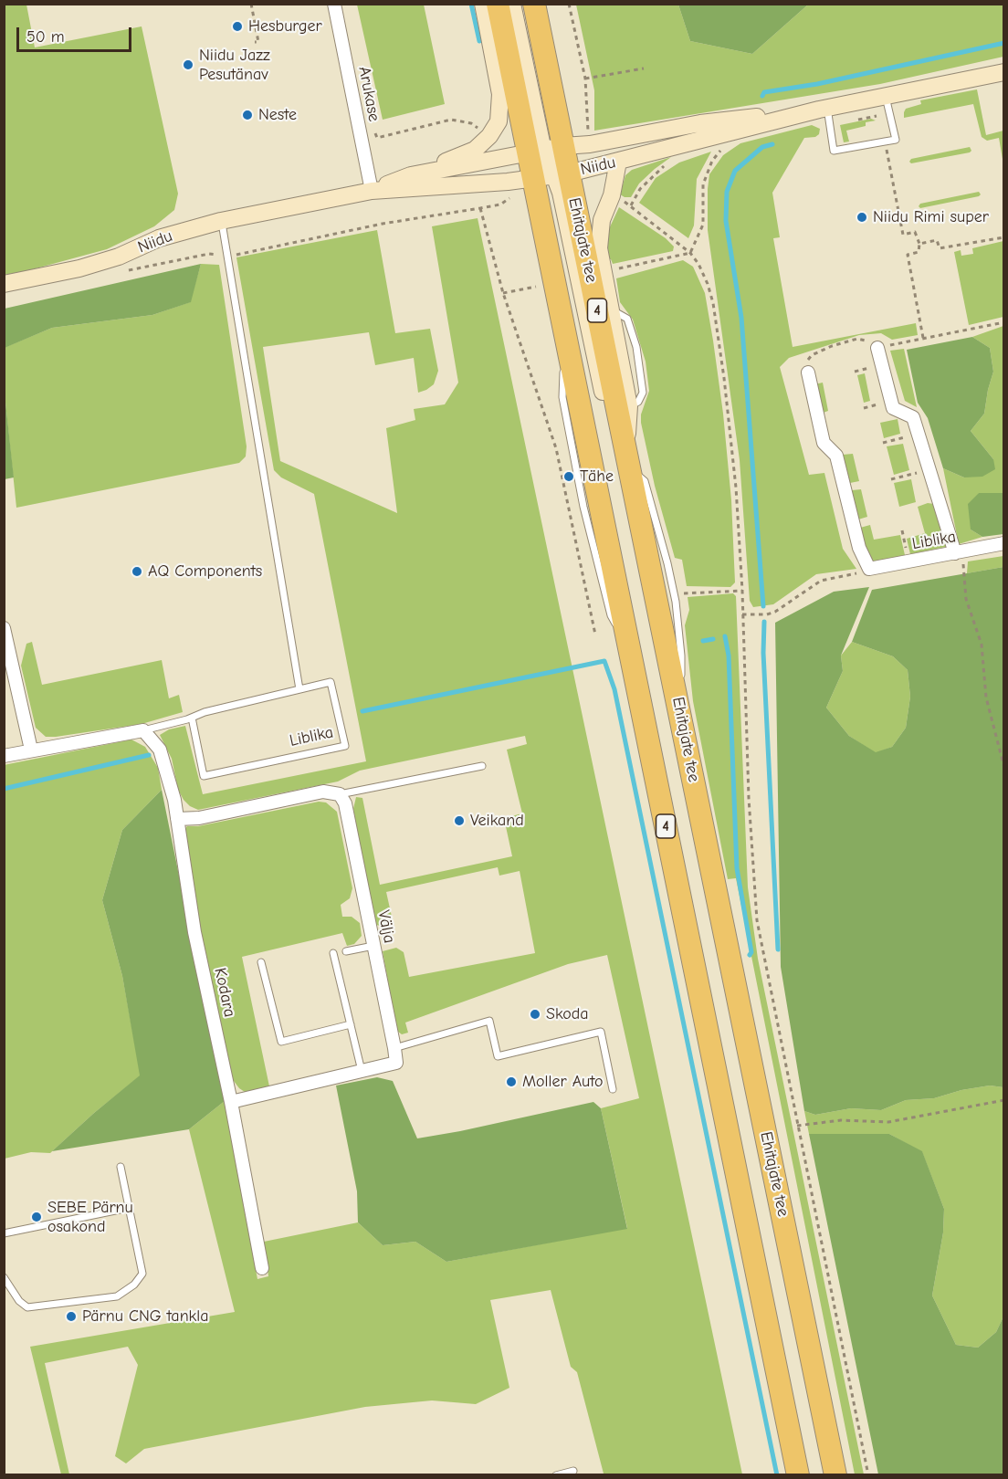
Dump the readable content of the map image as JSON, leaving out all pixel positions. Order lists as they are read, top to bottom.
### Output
{
  "streets": {
    "highway": ["Ehitajate tee", "4"],
    "street": [
      "Arukase",
      "Niidu",
      "Liblika",
      "Välja",
      "Kodara"
    ]
  },
  "crossings": [
    ["Arukase", "Niidu"],
    ["Niidu", "Ehitajate tee"],
    ["Liblika", "Kodara"]
  ],
  "places": [
    "Hesburger",
    "Niidu Jazz Pesutänav",
    "Neste",
    "Niidu Rimi super",
    "Tähe",
    "AQ Components",
    "Veikand",
    "Skoda",
    "Moller Auto",
    "SEBE Pärnu osakond",
    "Pärnu CNG tankla"
  ],
  "scale_bar": "50 m"
}
